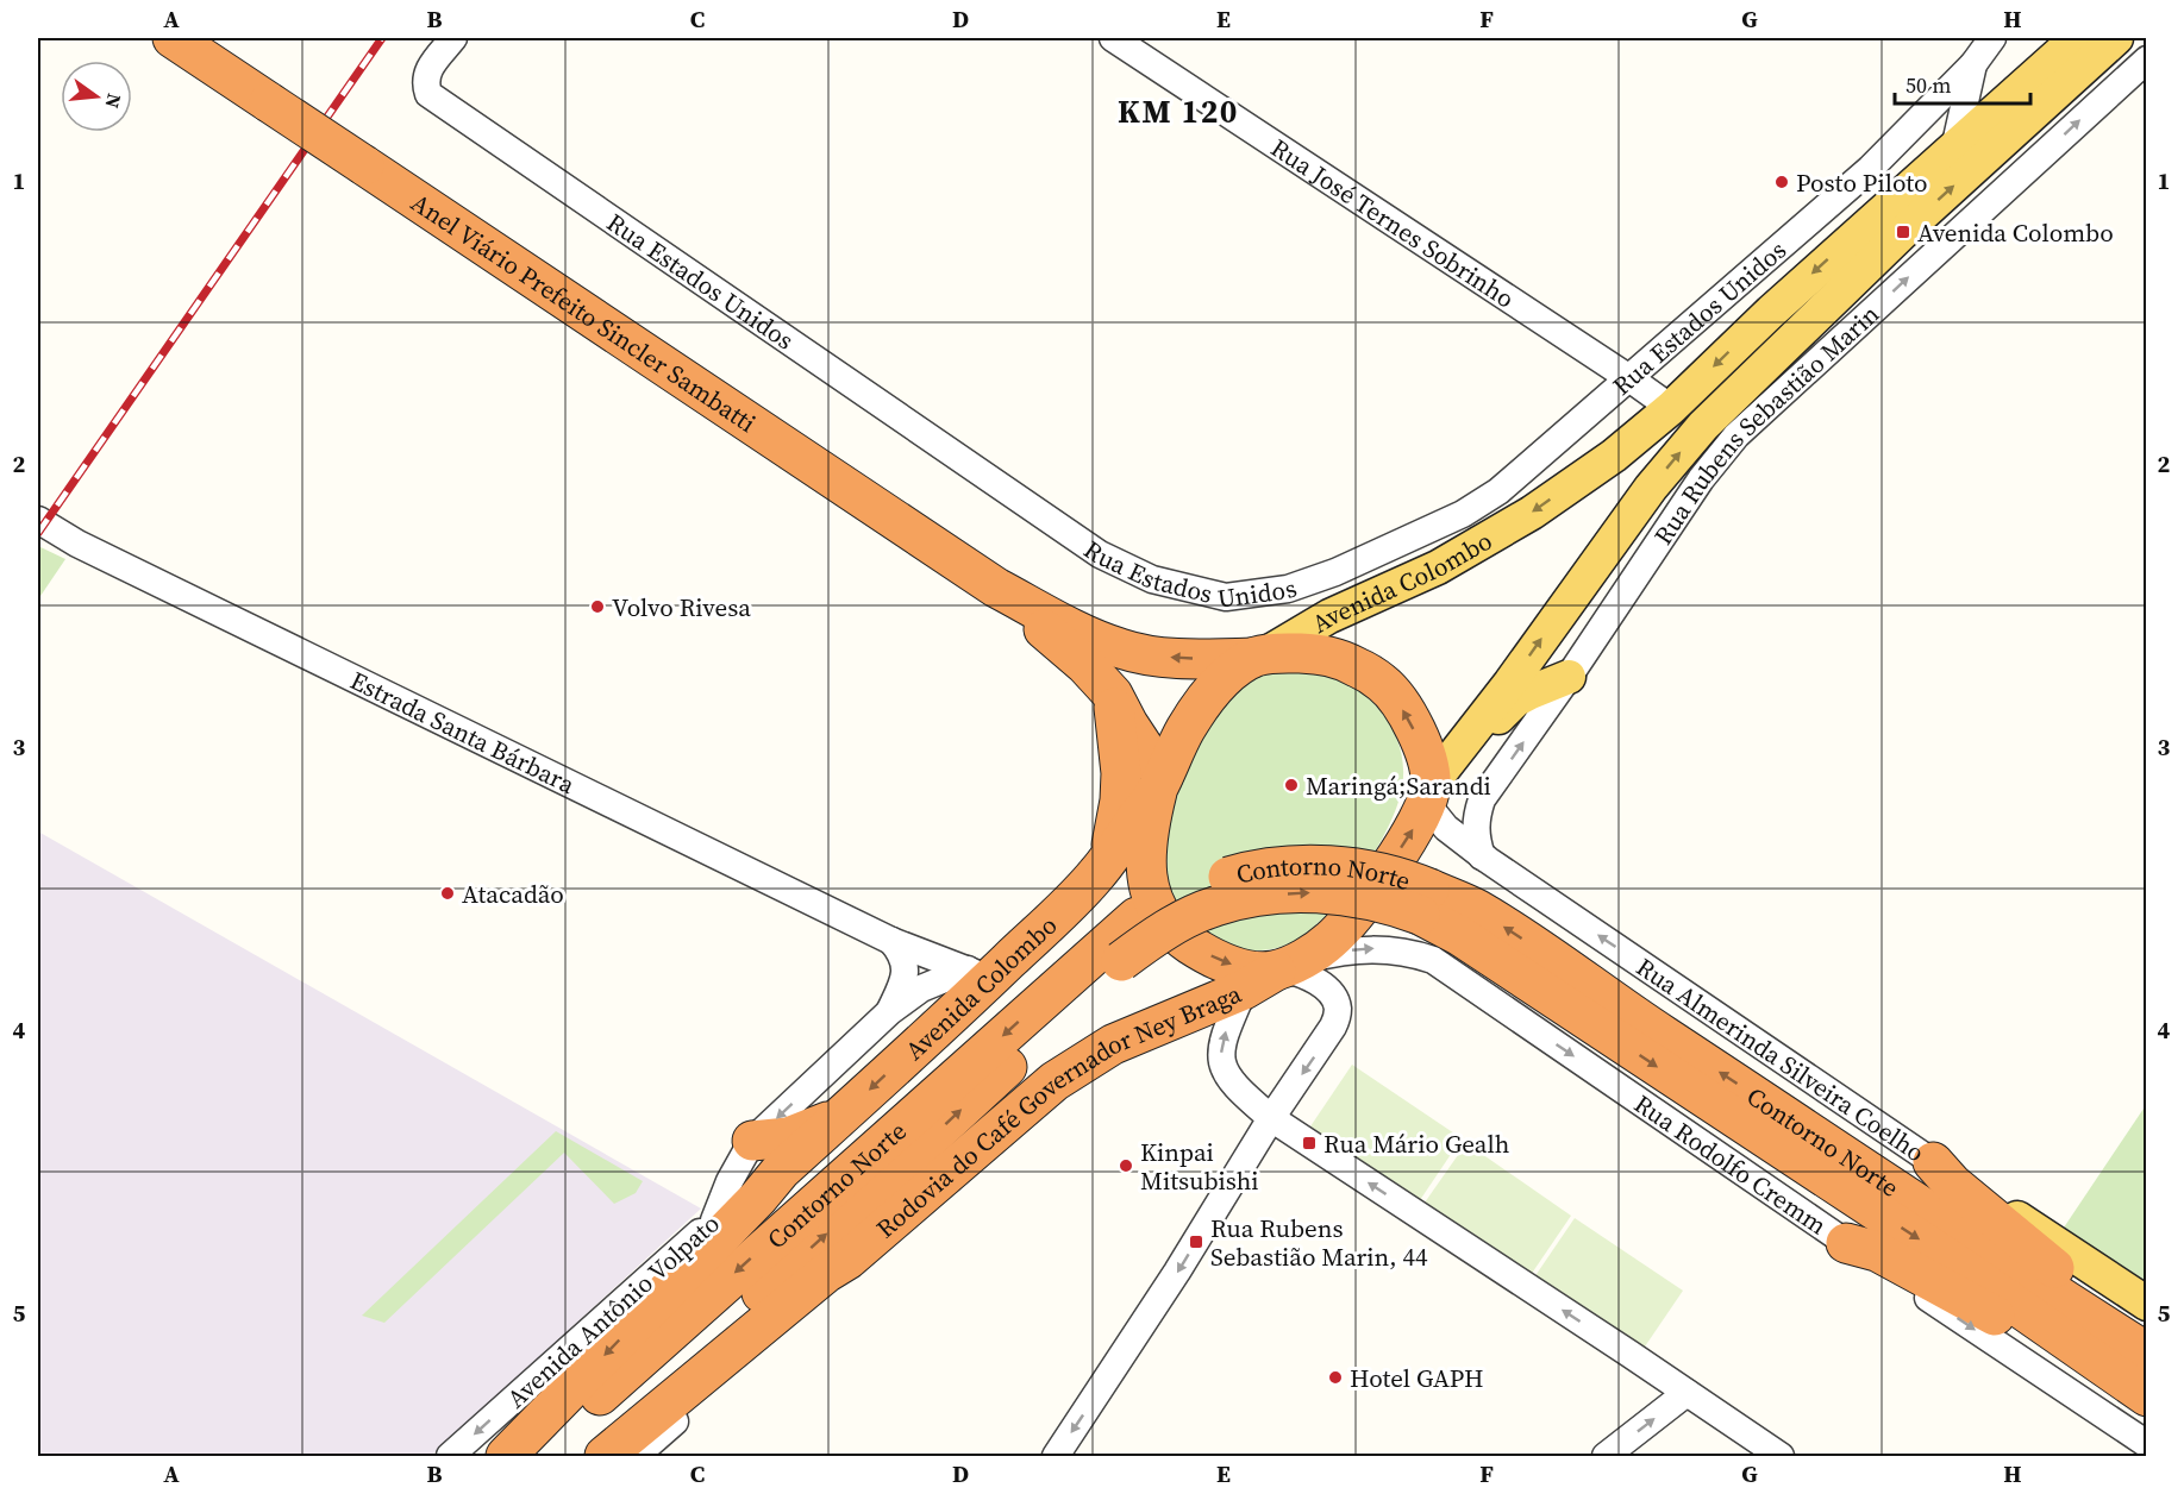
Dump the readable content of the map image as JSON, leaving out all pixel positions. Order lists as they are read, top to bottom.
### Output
{
  "streets": {
    "highway": [
      "Anel Viário Prefeito Sincler Sambatti",
      "Avenida Colombo",
      "Contorno Norte",
      "Rodovia do Café Governador Ney Braga"
    ],
    "main road": ["Rua Almerinda Silveira Coelho"],
    "street": [
      "Rua José Ternes Sobrinho",
      "Rua Estados Unidos",
      "Rua Rubens Sebastião Marin",
      "Estrada Santa Bárbara",
      "Rua Rodolfo Cremm",
      "Avenida Antônio Volpato"
    ]
  },
  "crossings": [
    ["Rua José Ternes Sobrinho", "Rua Estados Unidos"],
    ["Rua José Ternes Sobrinho", "Avenida Colombo"],
    ["Anel Viário Prefeito Sincler Sambatti", "Avenida Colombo"],
    ["Anel Viário Prefeito Sincler Sambatti", "Rua Almerinda Silveira Coelho"],
    ["Rua Rubens Sebastião Marin", "Rua Almerinda Silveira Coelho"],
    ["Avenida Colombo", "Estrada Santa Bárbara"],
    ["Avenida Colombo", "Avenida Antônio Volpato"],
    ["Rodovia do Café Governador Ney Braga", "Rua Rodolfo Cremm"]
  ],
  "one_way": ["Rua Rubens Sebastião Marin", "Rua Almerinda Silveira Coelho"],
  "districts": ["KM 120"],
  "places": {
    "other": [
      "Posto Piloto",
      "Volvo Rivesa",
      "Maringá;Sarandi",
      "Atacadão",
      "Kinpai Mitsubishi",
      "Hotel GAPH"
    ],
    "transit": ["Avenida Colombo", "Rua Mário Gealh", "Rua Rubens Sebastião Marin, 44"]
  },
  "scale_bar": "50 m",
  "north": "right",
  "grid": {
    "columns": [
      "A",
      "B",
      "C",
      "D",
      "E",
      "F",
      "G",
      "H"
    ],
    "rows": [
      "1",
      "2",
      "3",
      "4",
      "5"
    ]
  }
}
